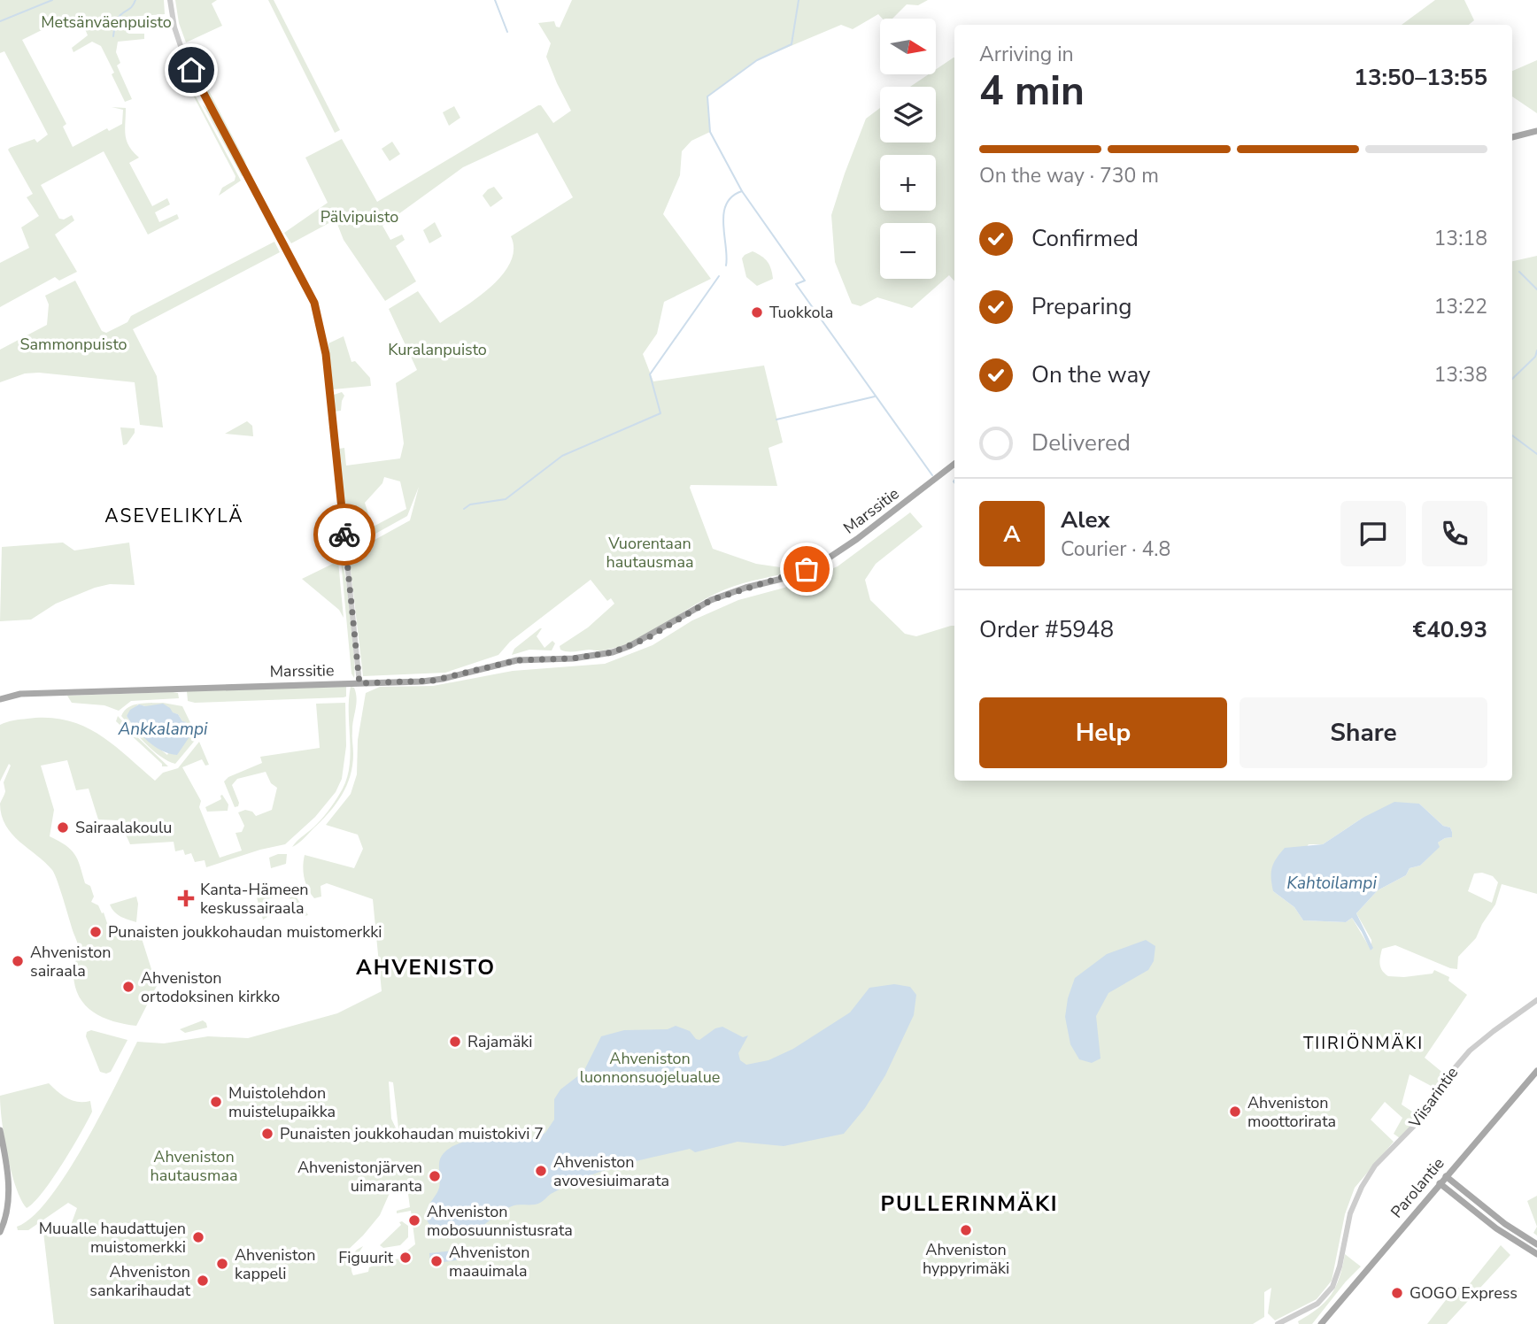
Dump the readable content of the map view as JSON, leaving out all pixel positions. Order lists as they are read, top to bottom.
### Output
{
  "streets": {
    "main road": ["Marssitie", "Parolantie"],
    "street": ["Viisarintie"]
  },
  "districts": [
    "ASEVELIKYLÄ",
    "AHVENISTO",
    "TIIRIÖNMÄKI",
    "PULLERINMÄKI"
  ],
  "water": ["Ankkalampi", "Kahtoilampi"],
  "parks": [
    "Metsänväenpuisto",
    "Pälvipuisto",
    "Sammonpuisto",
    "Kuralanpuisto",
    "Vuorentaan hautausmaa",
    "Ahveniston luonnonsuojelualue",
    "Ahveniston hautausmaa"
  ],
  "places": {
    "other": [
      "Tuokkola",
      "Sairaalakoulu",
      "Punaisten joukkohaudan muistomerkki",
      "Ahveniston sairaala",
      "Ahveniston ortodoksinen kirkko",
      "Rajamäki",
      "Muistolehdon muistelupaikka",
      "Ahveniston moottorirata",
      "Punaisten joukkohaudan muistokivi 7",
      "Ahveniston avovesiuimarata",
      "Ahvenistonjärven uimaranta",
      "Ahveniston mobosuunnistusrata",
      "Ahveniston hyppyrimäki",
      "Muualle haudattujen muistomerkki",
      "Figuurit",
      "Ahveniston maauimala",
      "Ahveniston kappeli",
      "Ahveniston sankarihaudat",
      "GOGO Express"
    ],
    "health": ["Kanta-Hämeen keskussairaala"]
  },
  "north": "right",
  "page": {
    "map_buttons": ["+", "−"],
    "heading": ["4 min", "Arriving in", "13:50–13:55"],
    "panel": [
      "Alex",
      "Courier · 4.8",
      "Order #5948",
      "€40.93"
    ],
    "bar": "On the way · 730 m",
    "list": [
      ["Confirmed", "13:18"],
      ["Preparing", "13:22"],
      ["On the way", "13:38"],
      "Delivered"
    ],
    "round": "A",
    "buttons": ["Help", "Share"]
  }
}
